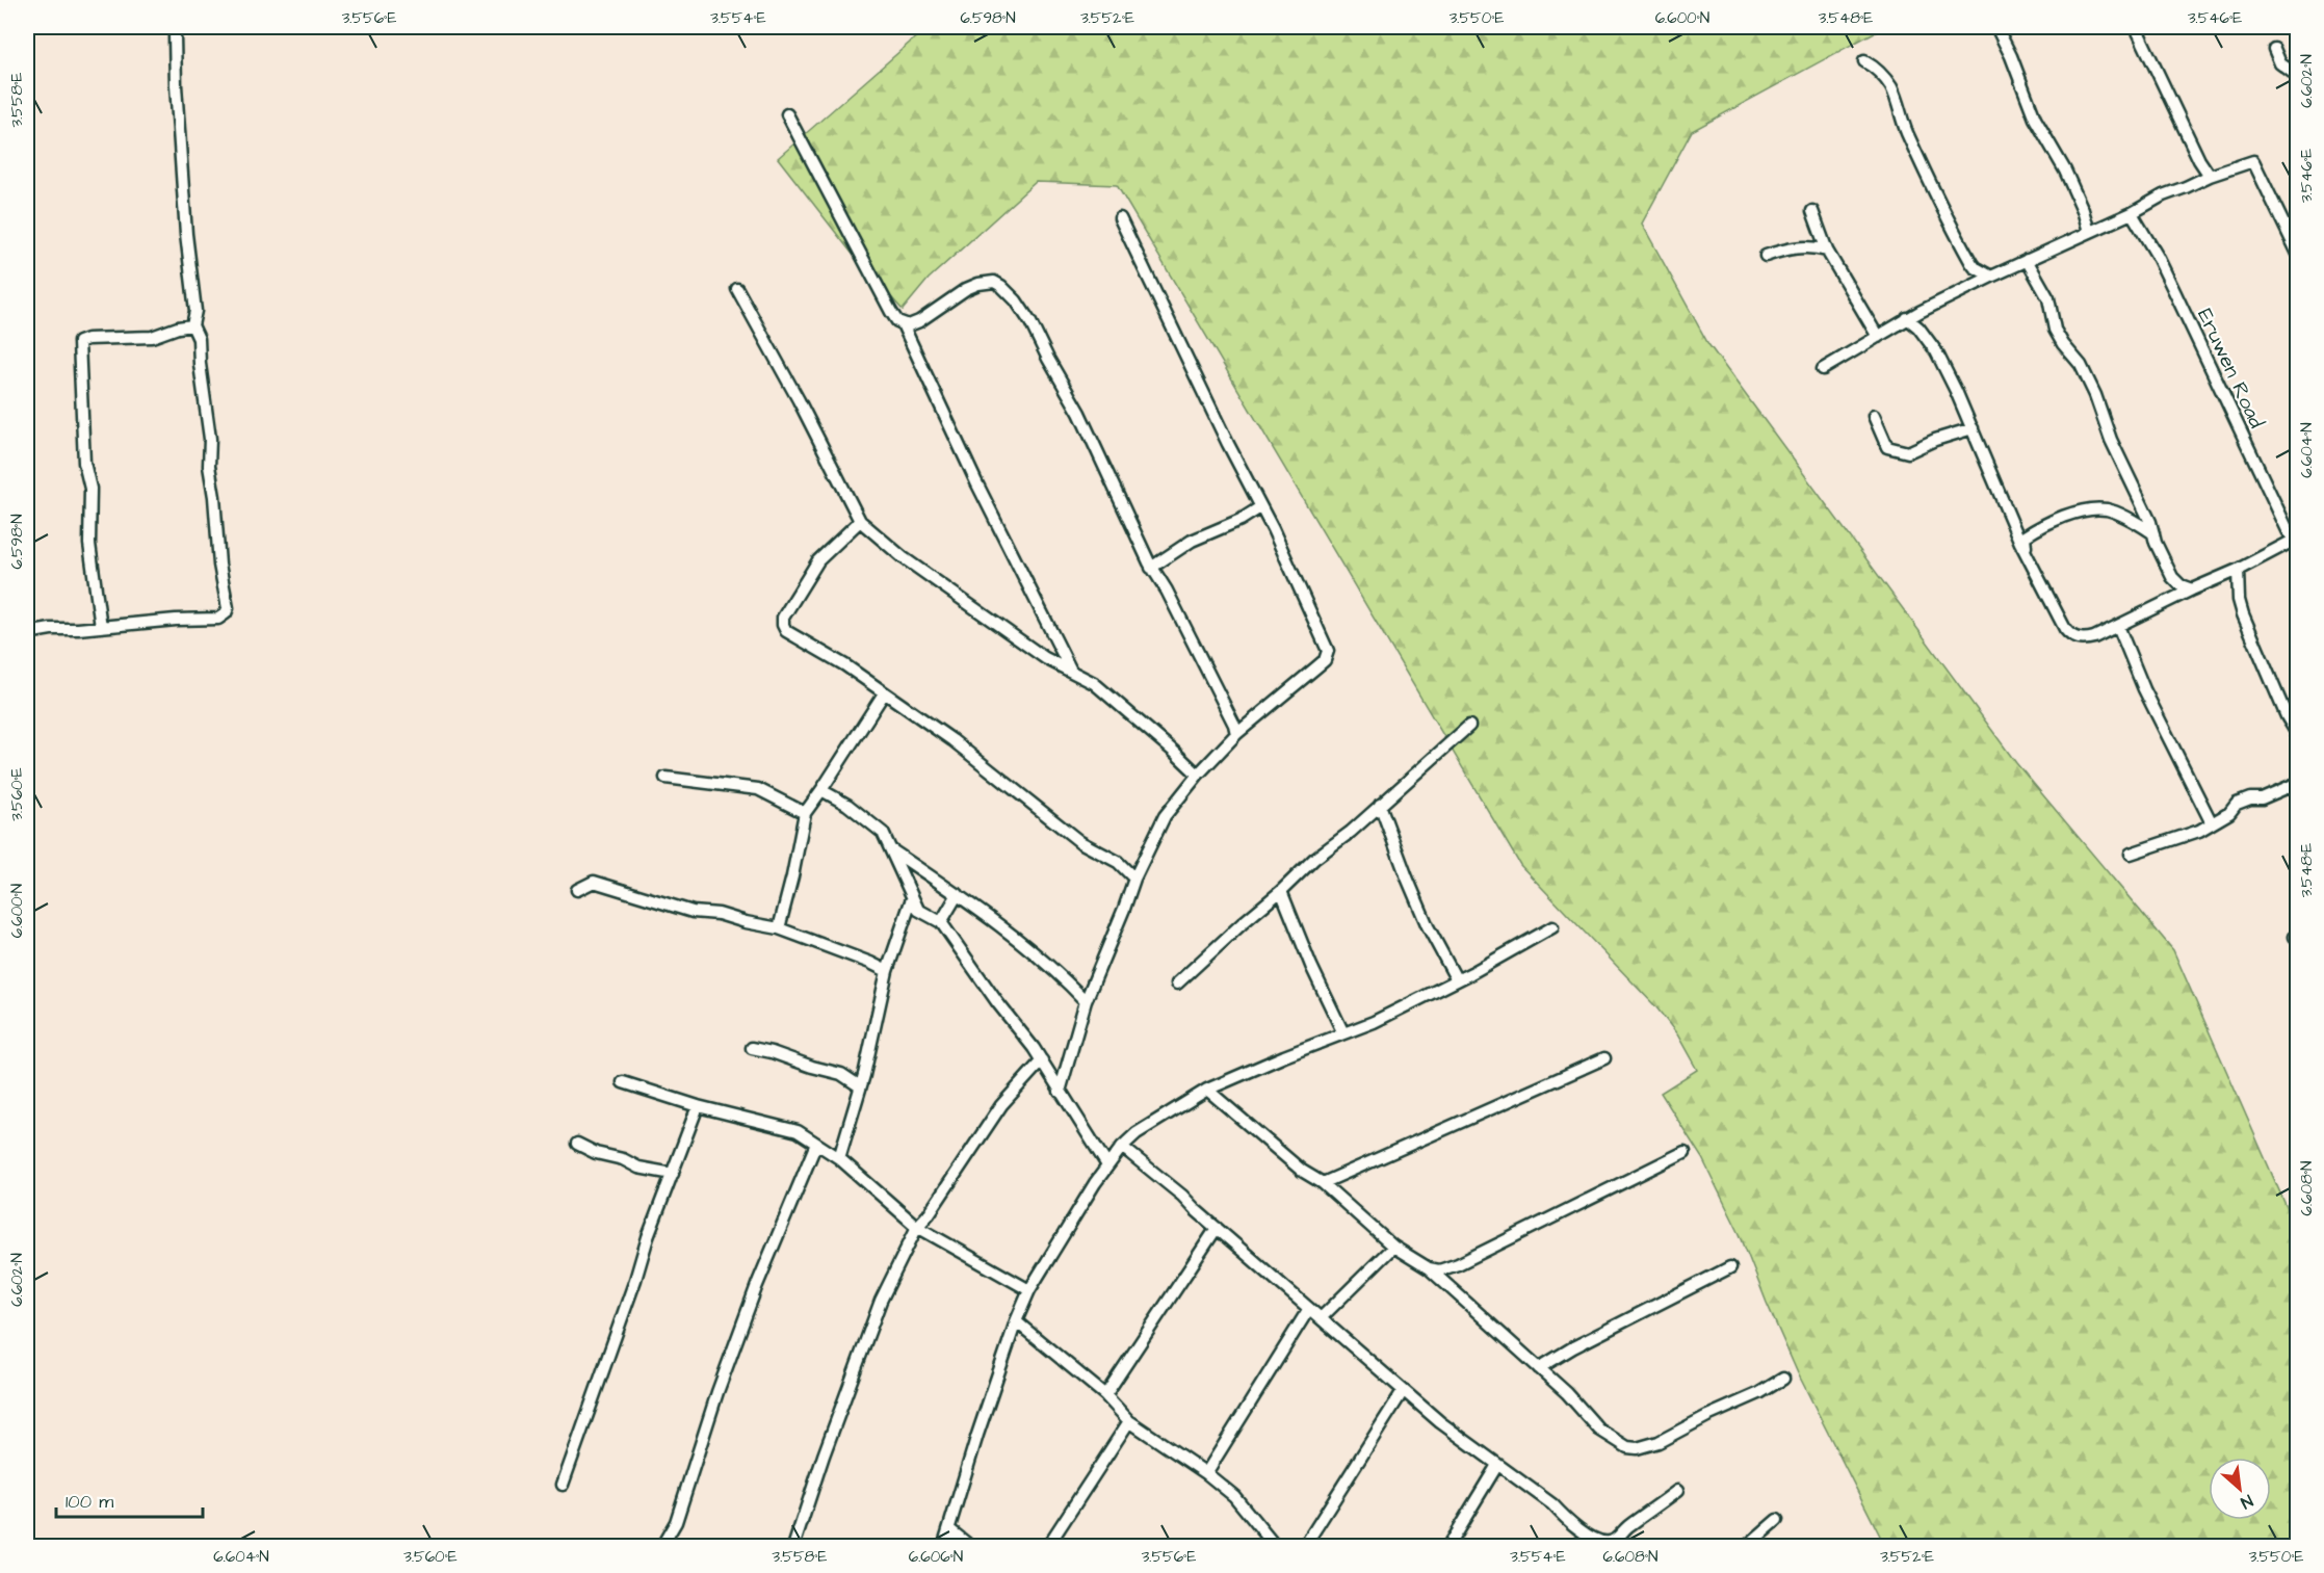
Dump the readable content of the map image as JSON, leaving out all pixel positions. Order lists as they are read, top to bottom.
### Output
{
  "streets": {
    "street": ["Eruwen Road"]
  },
  "scale_bar": "100 m",
  "north": "bottom right",
  "coordinates": [
    "3.556°E",
    "3.554°E",
    "6.598°N",
    "3.552°E",
    "3.550°E",
    "6.600°N",
    "3.548°E",
    "3.546°E",
    "6.602°N",
    "3.558°E",
    "6.604°N",
    "3.560°E",
    "6.608°N",
    "6.606°N"
  ]
}
